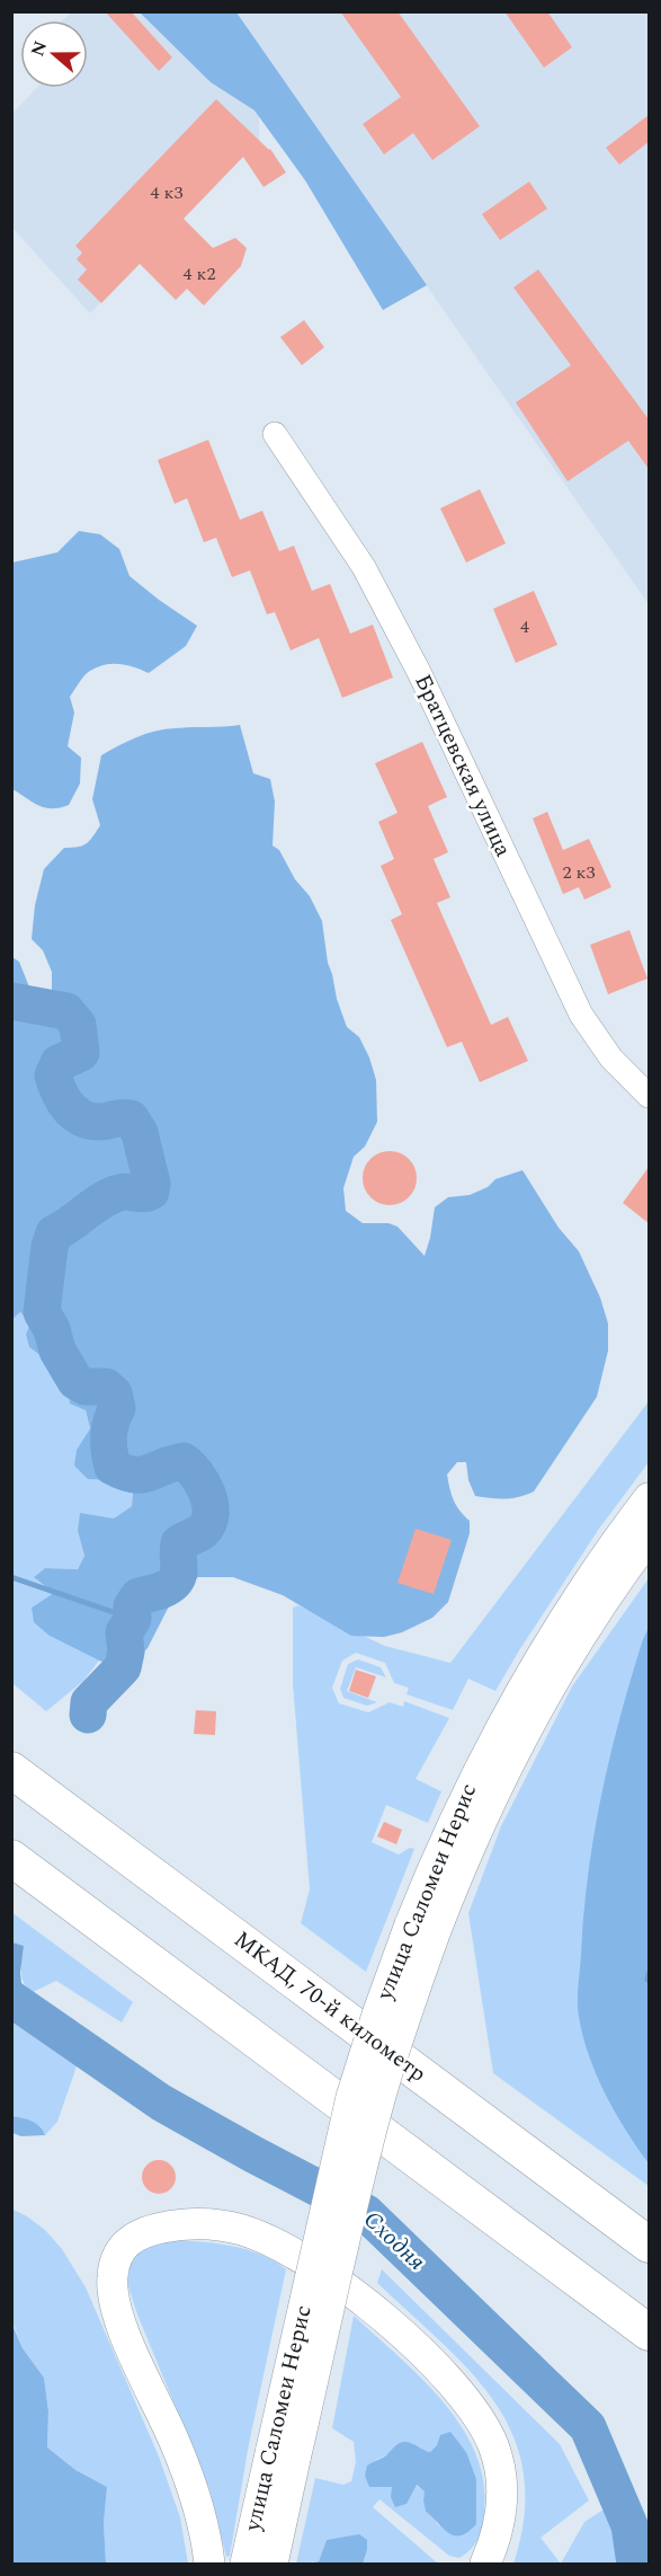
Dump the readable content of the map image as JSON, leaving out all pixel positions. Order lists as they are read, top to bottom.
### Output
{
  "streets": {
    "highway": ["МКАД, 70-й километр"],
    "main road": ["улица Саломеи Нерис"],
    "street": ["Братцевская улица"]
  },
  "water": ["Сходня"],
  "house_numbers": [
    "4 к3",
    "4 к2",
    "4",
    "2 к3"
  ],
  "north": "left"
}
